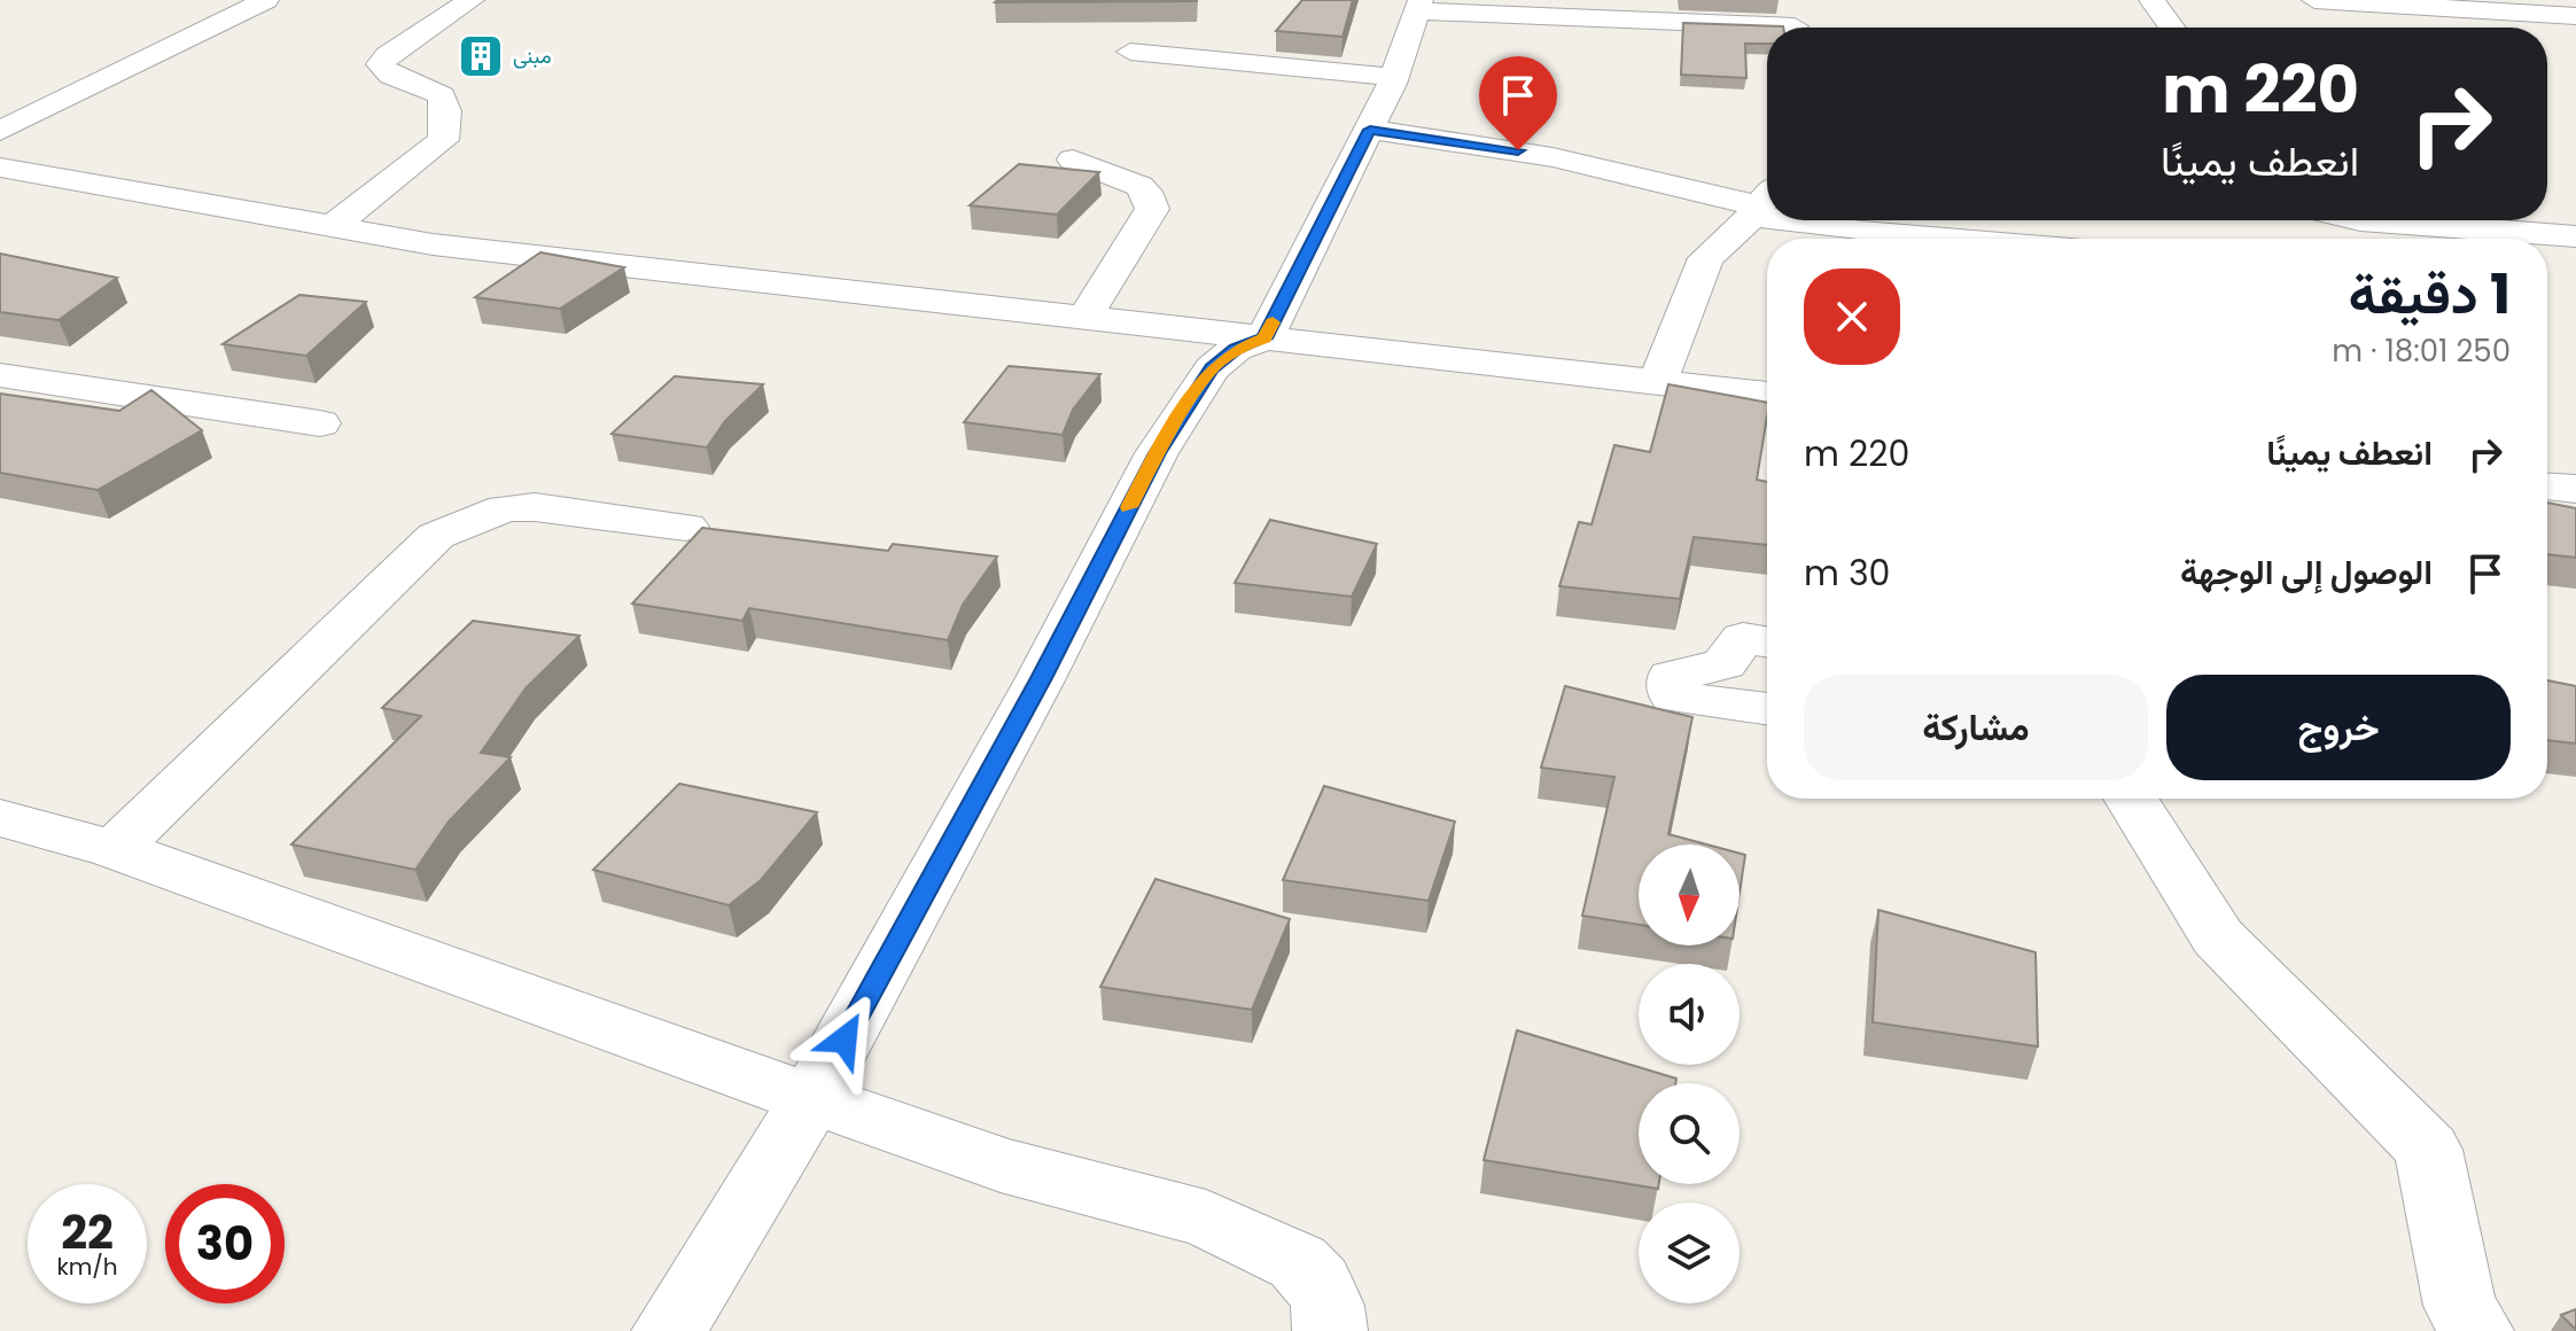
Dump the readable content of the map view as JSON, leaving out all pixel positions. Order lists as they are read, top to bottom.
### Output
{
  "places": {
    "building": ["مبنى"]
  },
  "north": "bottom",
  "page": {
    "turn": ["220 m", "انعطف يمينًا"],
    "heading": ["1 دقيقة", "250 m · 18:01"],
    "list": [
      {
        "name": "انعطف يمينًا",
        "value": "220 m"
      },
      {
        "name": "الوصول إلى الوجهة",
        "value": "30 m"
      }
    ],
    "buttons": ["خروج", "مشاركة"],
    "speed": "22 km/h",
    "limit": "30"
  }
}
